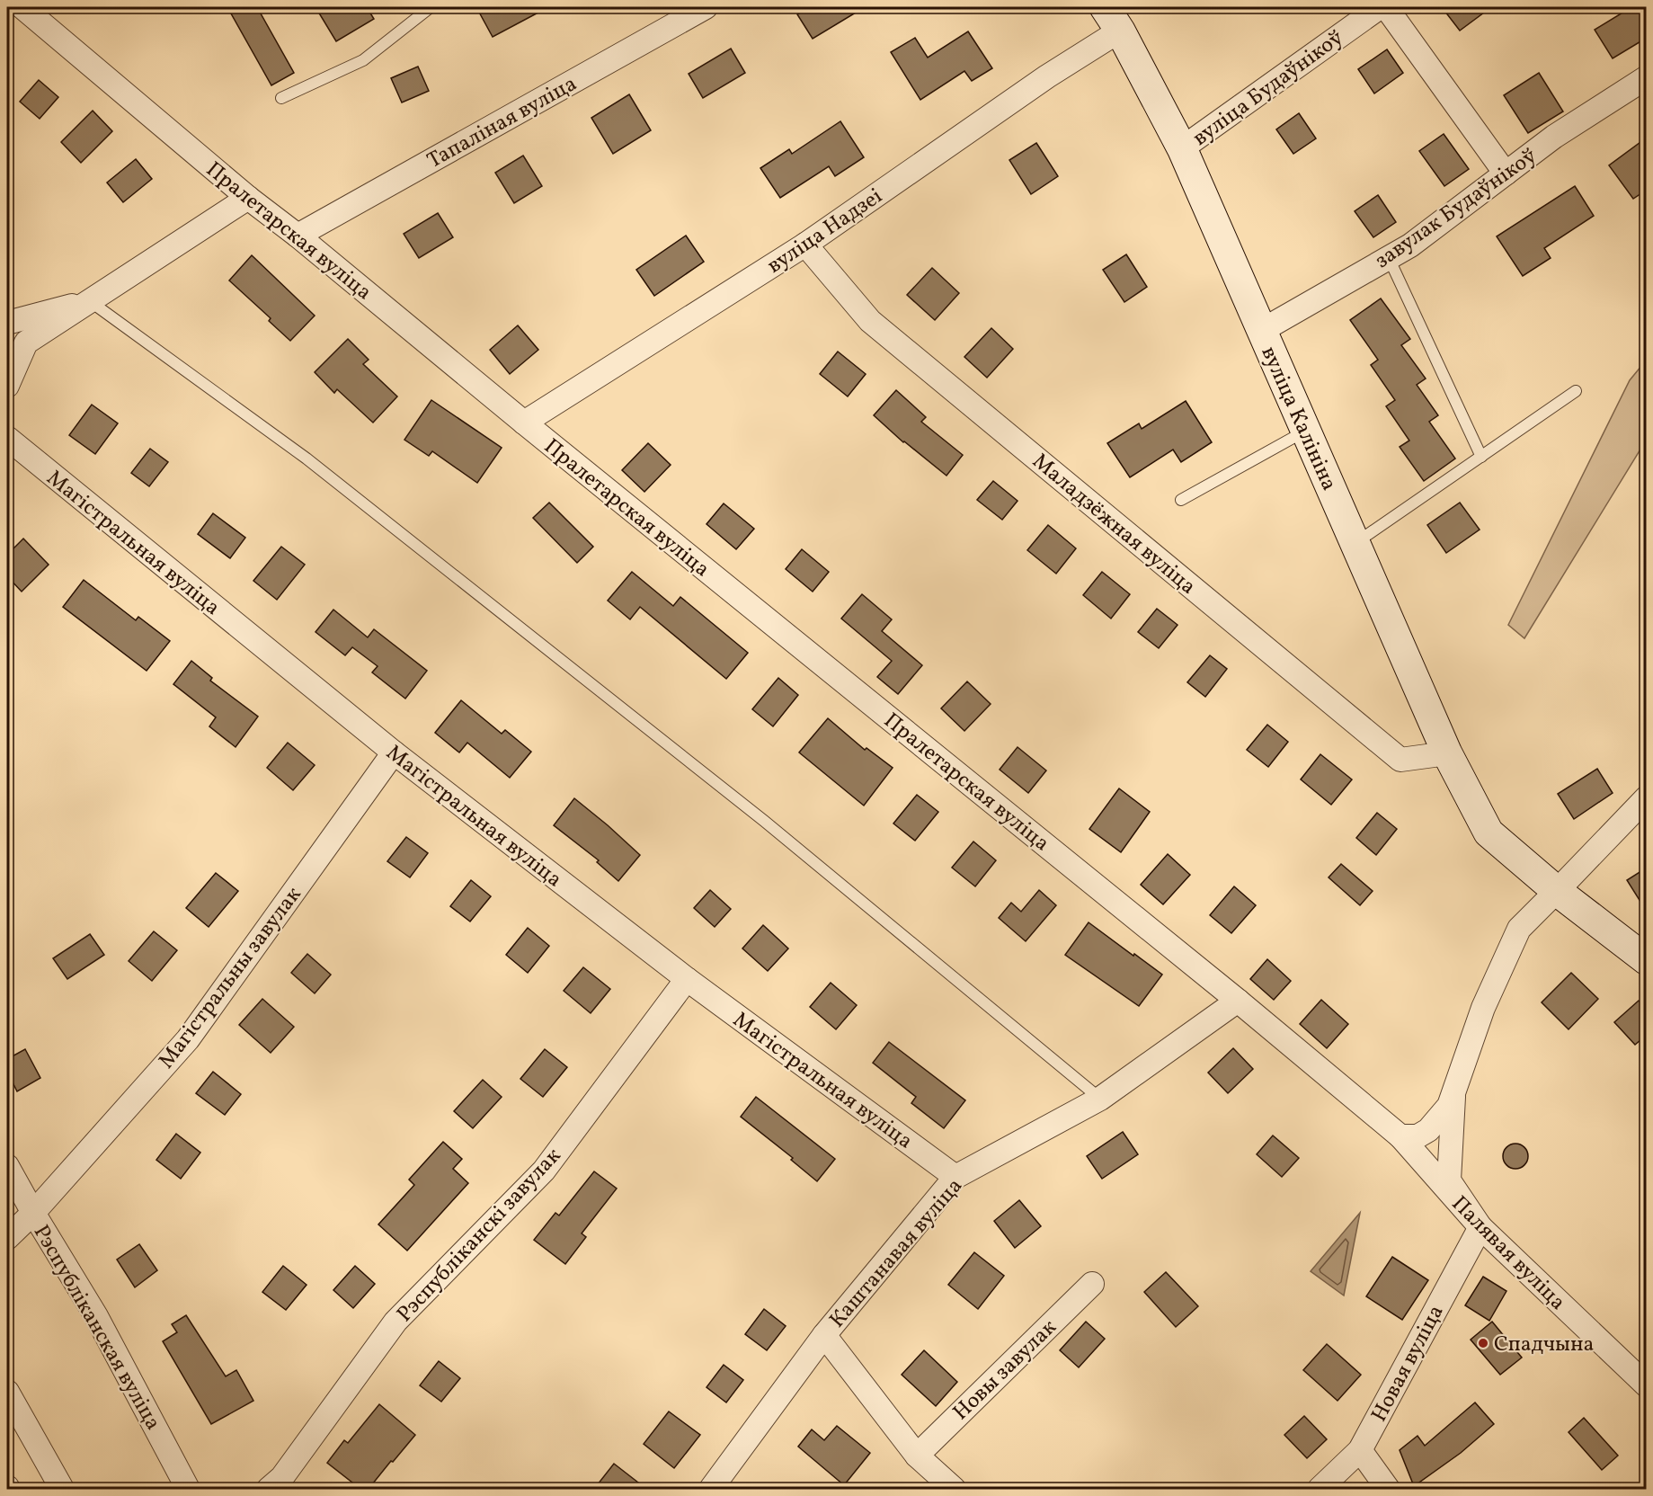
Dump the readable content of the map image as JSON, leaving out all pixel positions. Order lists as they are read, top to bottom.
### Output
{
  "streets": {
    "main road": ["вуліца Калініна"],
    "street": [
      "вуліца Будаўнікоў",
      "Тапаліная вуліца",
      "завулак Будаўнікоў",
      "Пралетарская вуліца",
      "вуліца Надзеі",
      "Маладзёжная вуліца",
      "Магістральная вуліца",
      "Магістральны завулак",
      "Рэспубліканскі завулак",
      "Каштанавая вуліца",
      "Палявая вуліца",
      "Рэспубліканская вуліца",
      "Новая вуліца",
      "Новы завулак"
    ]
  },
  "crossings": [
    ["вуліца Будаўнікоў", "вуліца Калініна"],
    ["Тапаліная вуліца", "Пралетарская вуліца"],
    ["завулак Будаўнікоў", "вуліца Калініна"],
    ["Пралетарская вуліца", "вуліца Надзеі"],
    ["Пралетарская вуліца", "Каштанавая вуліца"],
    ["Пралетарская вуліца", "Палявая вуліца"],
    ["вуліца Надзеі", "вуліца Калініна"],
    ["вуліца Надзеі", "Маладзёжная вуліца"],
    ["вуліца Калініна", "Маладзёжная вуліца"],
    ["Магістральная вуліца", "Магістральны завулак"],
    ["Магістральная вуліца", "Рэспубліканскі завулак"],
    ["Магістральная вуліца", "Каштанавая вуліца"],
    ["Магістральны завулак", "Рэспубліканская вуліца"],
    ["Палявая вуліца", "Новая вуліца"]
  ],
  "places": ["Спадчына"]
}
